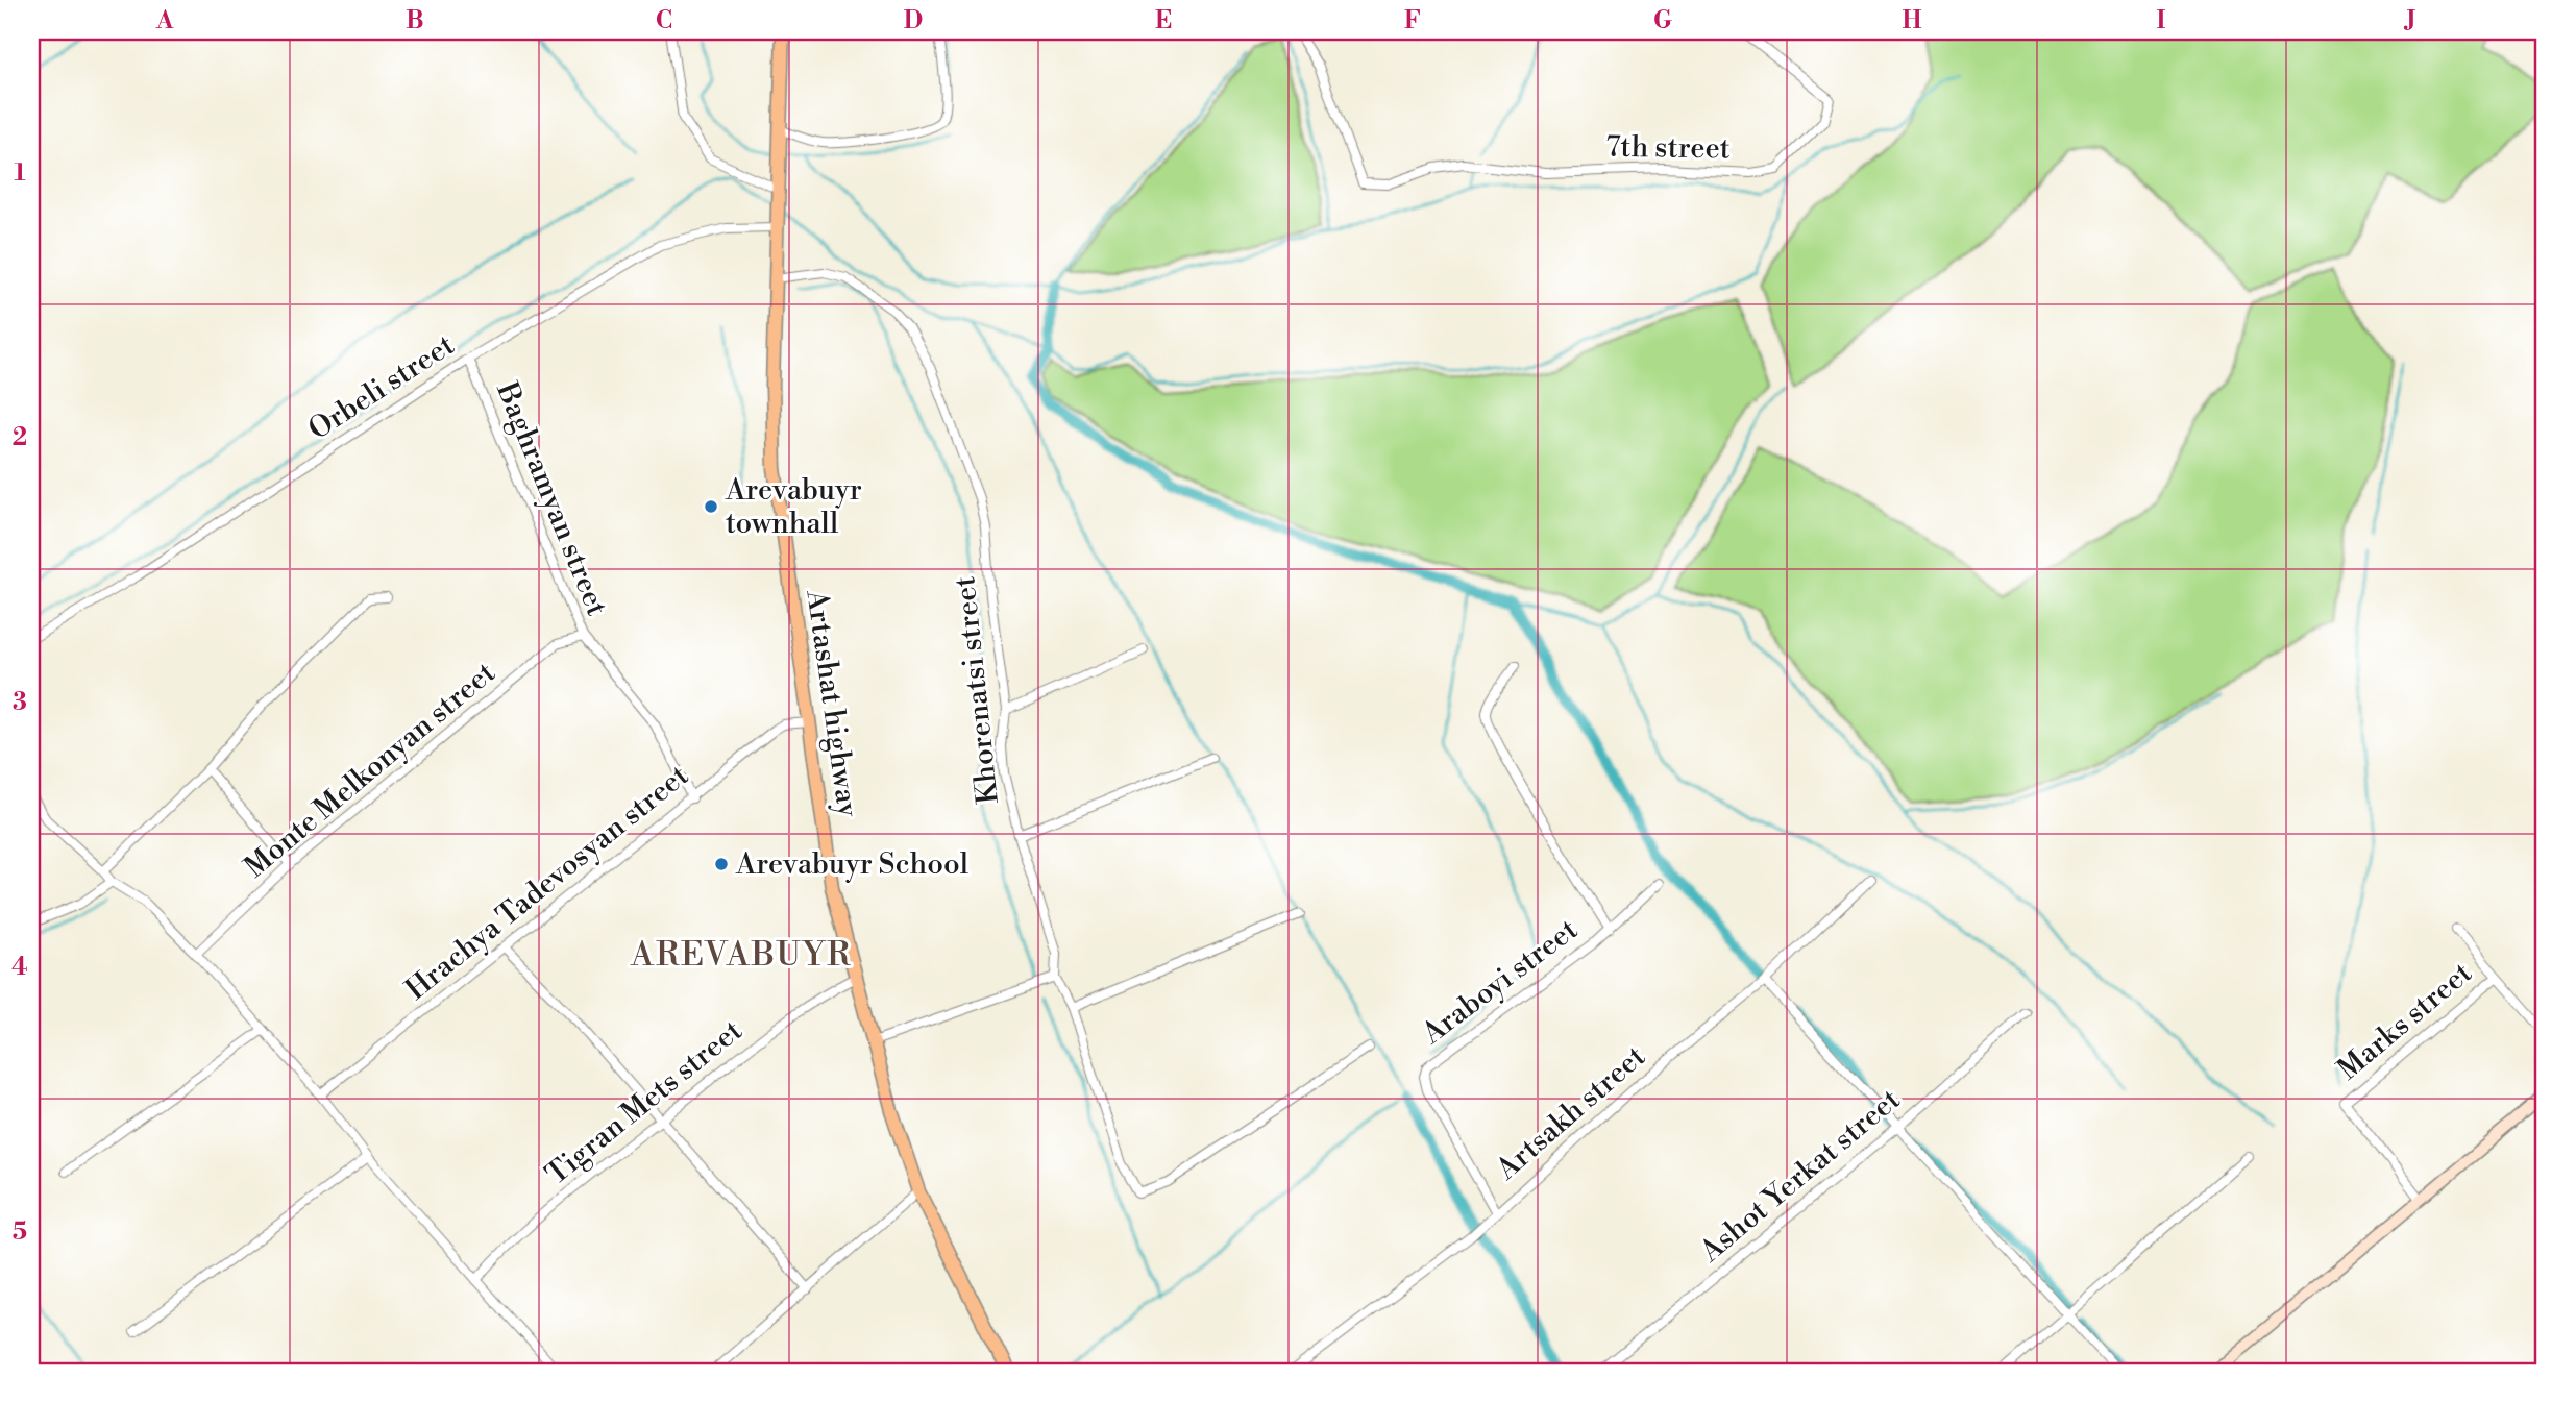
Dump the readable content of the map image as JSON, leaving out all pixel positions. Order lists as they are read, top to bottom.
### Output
{
  "streets": {
    "main road": ["Artashat highway"],
    "street": [
      "7th street",
      "Orbeli street",
      "Baghramyan street",
      "Khorenatsi street",
      "Monte Melkonyan street",
      "Hrachya Tadevosyan street",
      "Araboyi street",
      "Marks street",
      "Tigran Mets street",
      "Artsakh street",
      "Ashot Yerkat street"
    ]
  },
  "crossings": [
    ["Orbeli street", "Baghramyan street"],
    ["Orbeli street", "Artashat highway"],
    ["Baghramyan street", "Monte Melkonyan street"],
    ["Baghramyan street", "Hrachya Tadevosyan street"],
    ["Khorenatsi street", "Artashat highway"],
    ["Artashat highway", "Hrachya Tadevosyan street"],
    ["Artashat highway", "Tigran Mets street"],
    ["Araboyi street", "Artsakh street"]
  ],
  "districts": ["AREVABUYR"],
  "places": ["Arevabuyr townhall", "Arevabuyr School"],
  "grid": {
    "columns": [
      "A",
      "B",
      "C",
      "D",
      "E",
      "F",
      "G",
      "H",
      "I",
      "J"
    ],
    "rows": [
      "1",
      "2",
      "3",
      "4",
      "5"
    ]
  }
}
